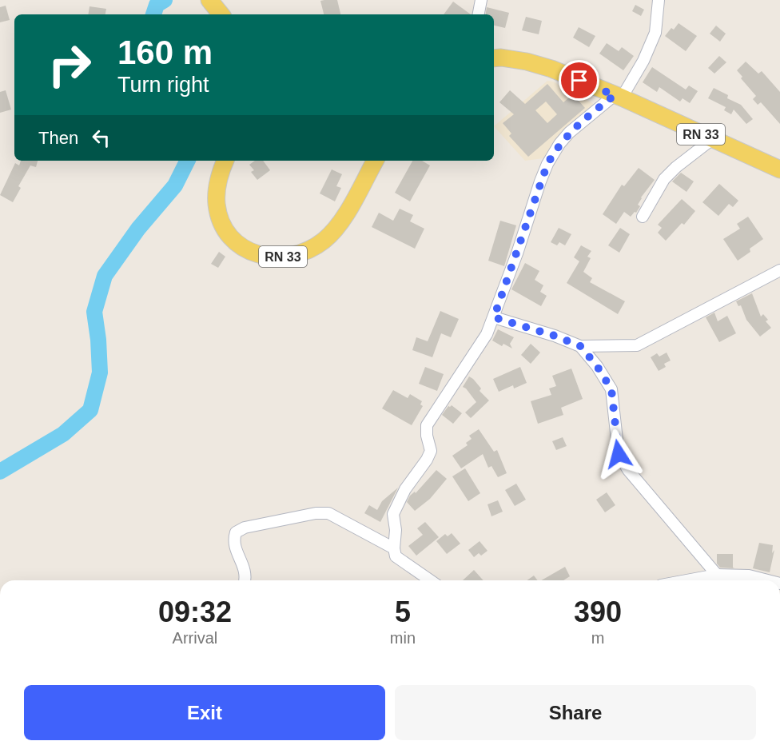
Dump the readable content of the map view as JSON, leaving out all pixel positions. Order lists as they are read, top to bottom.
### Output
{
  "streets": {
    "main road": ["RN 33"]
  },
  "page": {
    "turn": ["160 m", "Turn right"],
    "then": "Then",
    "eta": [
      "09:32",
      "Arrival",
      "5",
      "min",
      "390",
      "m"
    ],
    "buttons": ["Exit", "Share"]
  }
}
